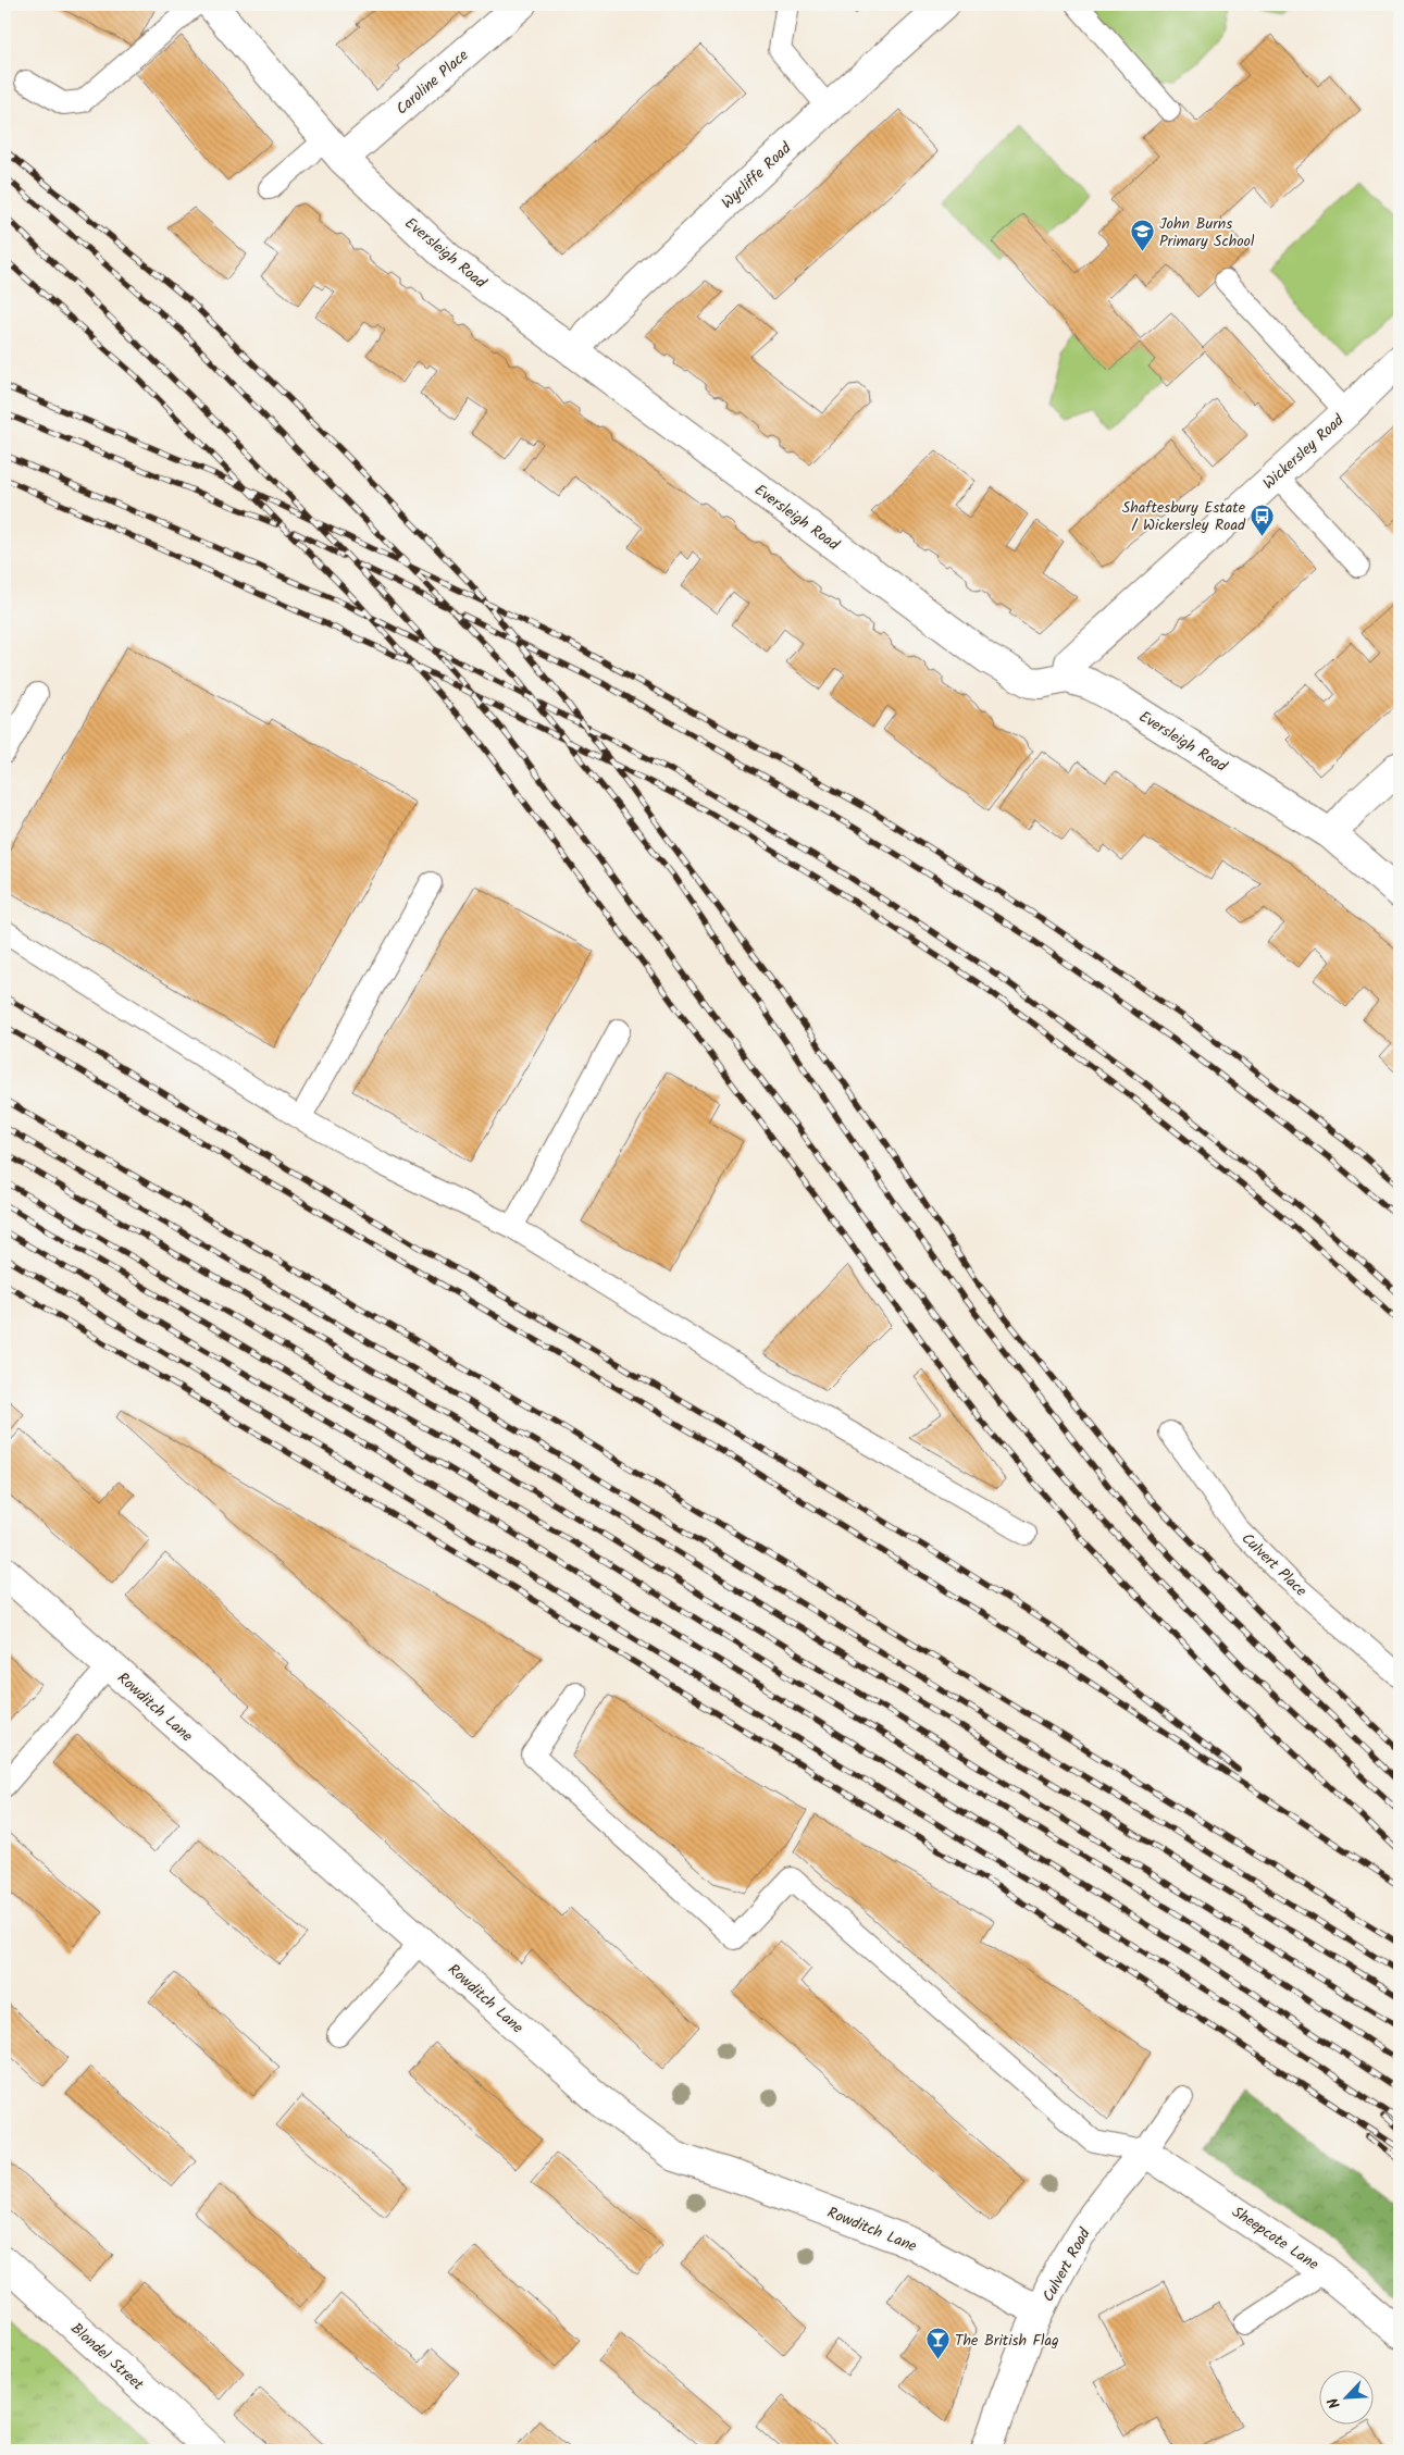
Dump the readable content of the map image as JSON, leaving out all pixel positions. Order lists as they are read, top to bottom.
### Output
{
  "streets": {
    "street": [
      "Caroline Place",
      "Wycliffe Road",
      "Eversleigh Road",
      "Wickersley Road",
      "Rowditch Lane",
      "Sheepcote Lane",
      "Culvert Road",
      "Blondel Street"
    ],
    "lane": ["Culvert Place"]
  },
  "crossings": [
    ["Caroline Place", "Eversleigh Road"],
    ["Wycliffe Road", "Eversleigh Road"],
    ["Eversleigh Road", "Wickersley Road"],
    ["Rowditch Lane", "Culvert Road"],
    ["Sheepcote Lane", "Culvert Road"]
  ],
  "places": {
    "school or university": ["John Burns Primary School"],
    "bus stop": ["Shaftesbury Estate / Wickersley Road"],
    "bar": ["The British Flag"]
  },
  "north": "bottom left"
}
